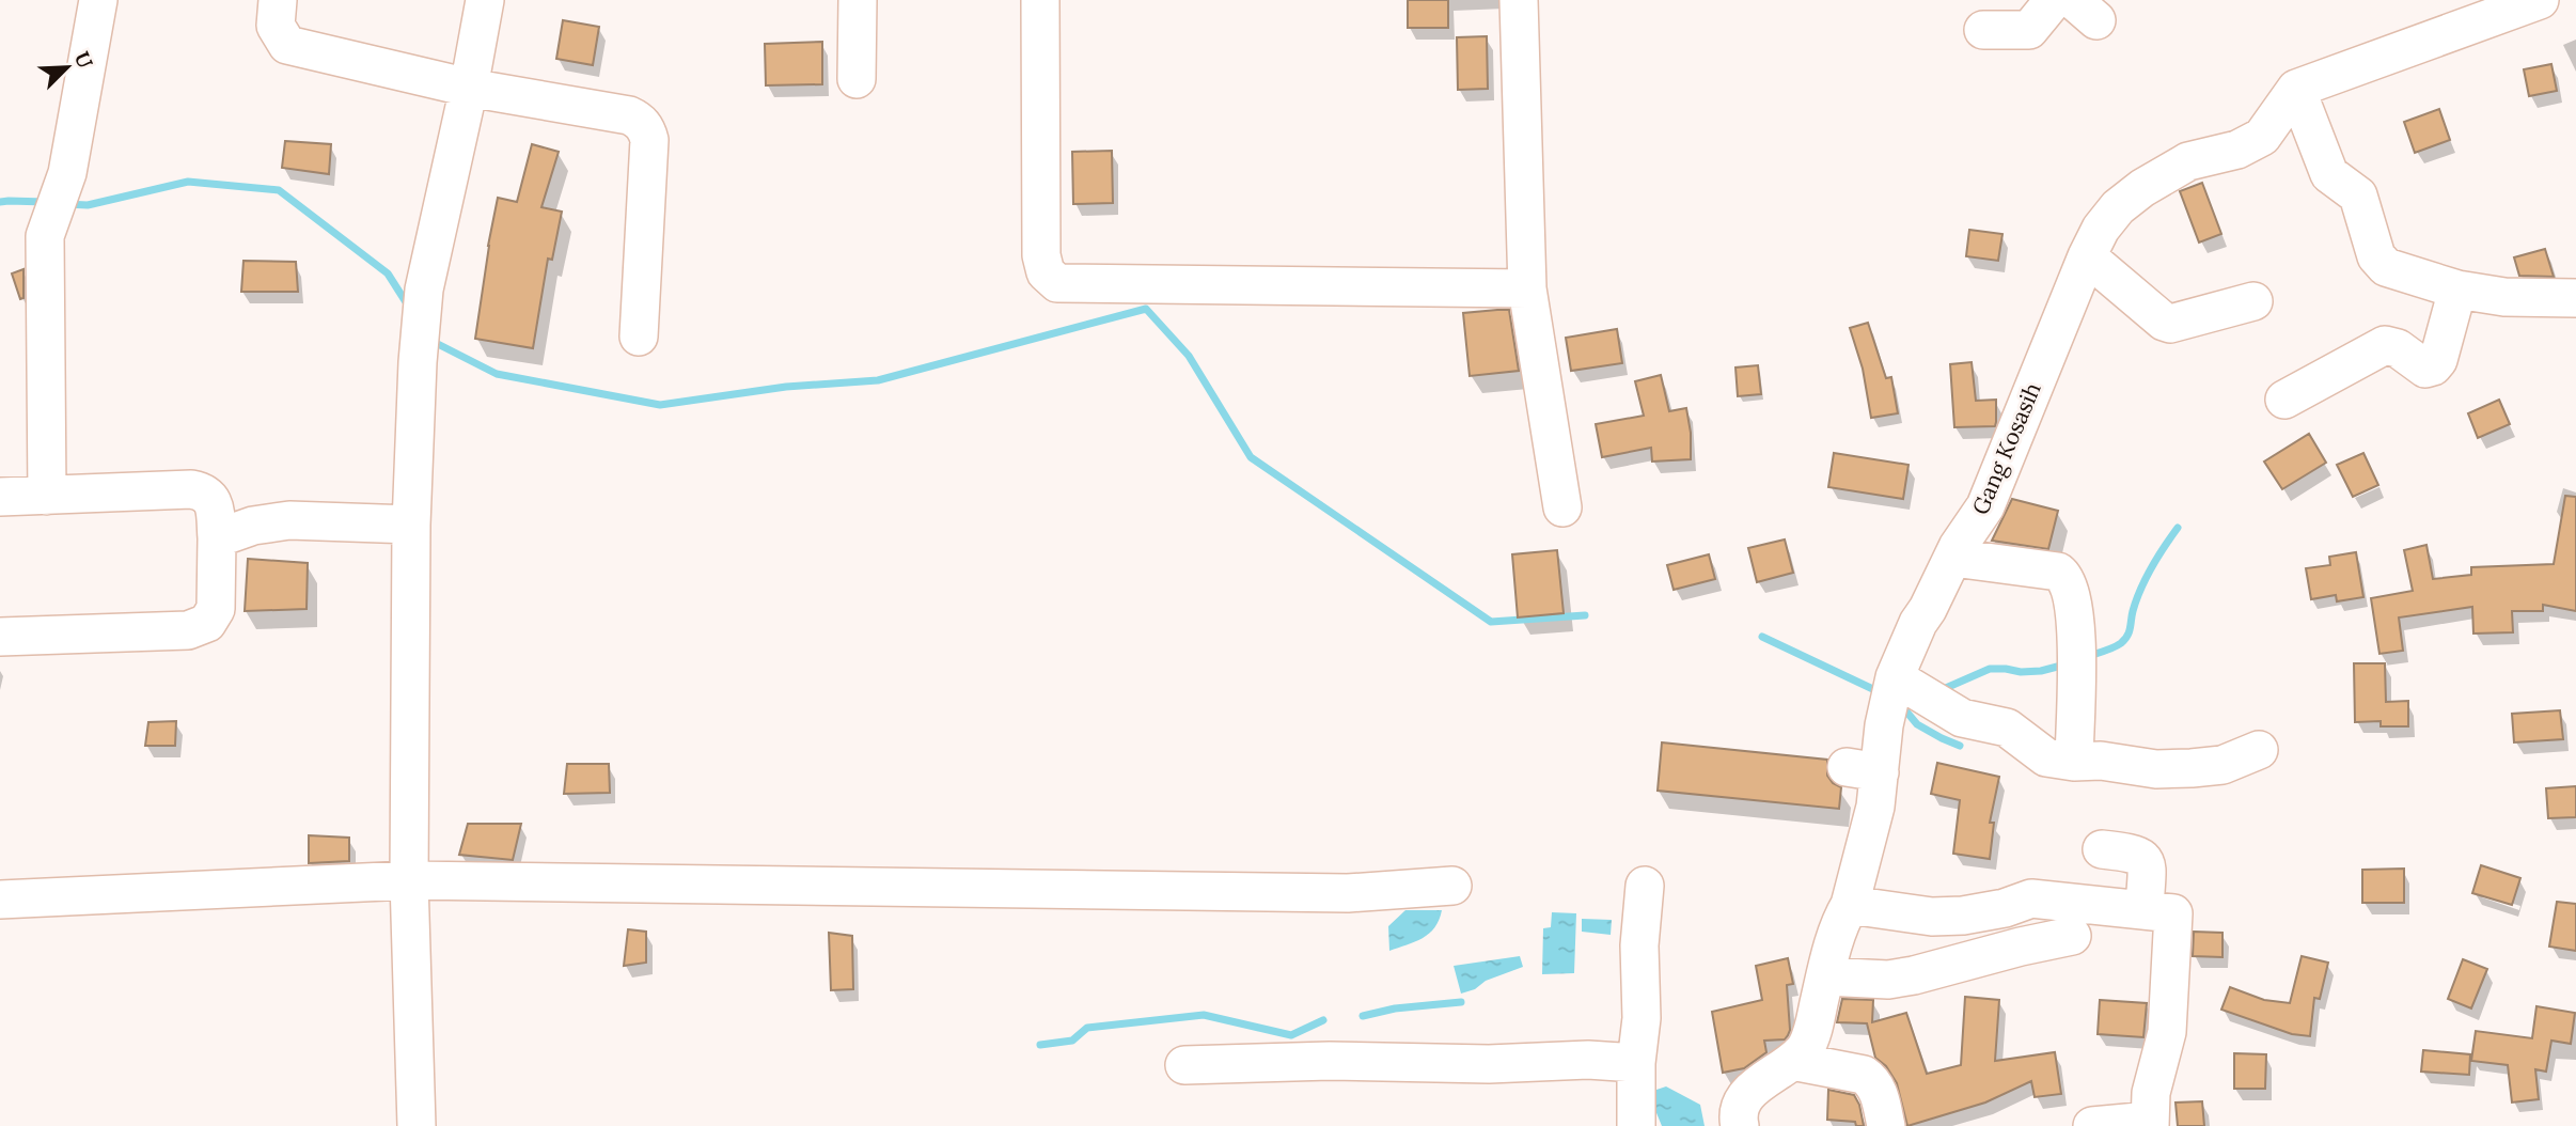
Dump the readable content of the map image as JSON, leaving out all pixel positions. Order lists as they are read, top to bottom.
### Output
{
  "streets": {
    "street": ["Gang Kosasih"]
  },
  "north": "top right"
}
